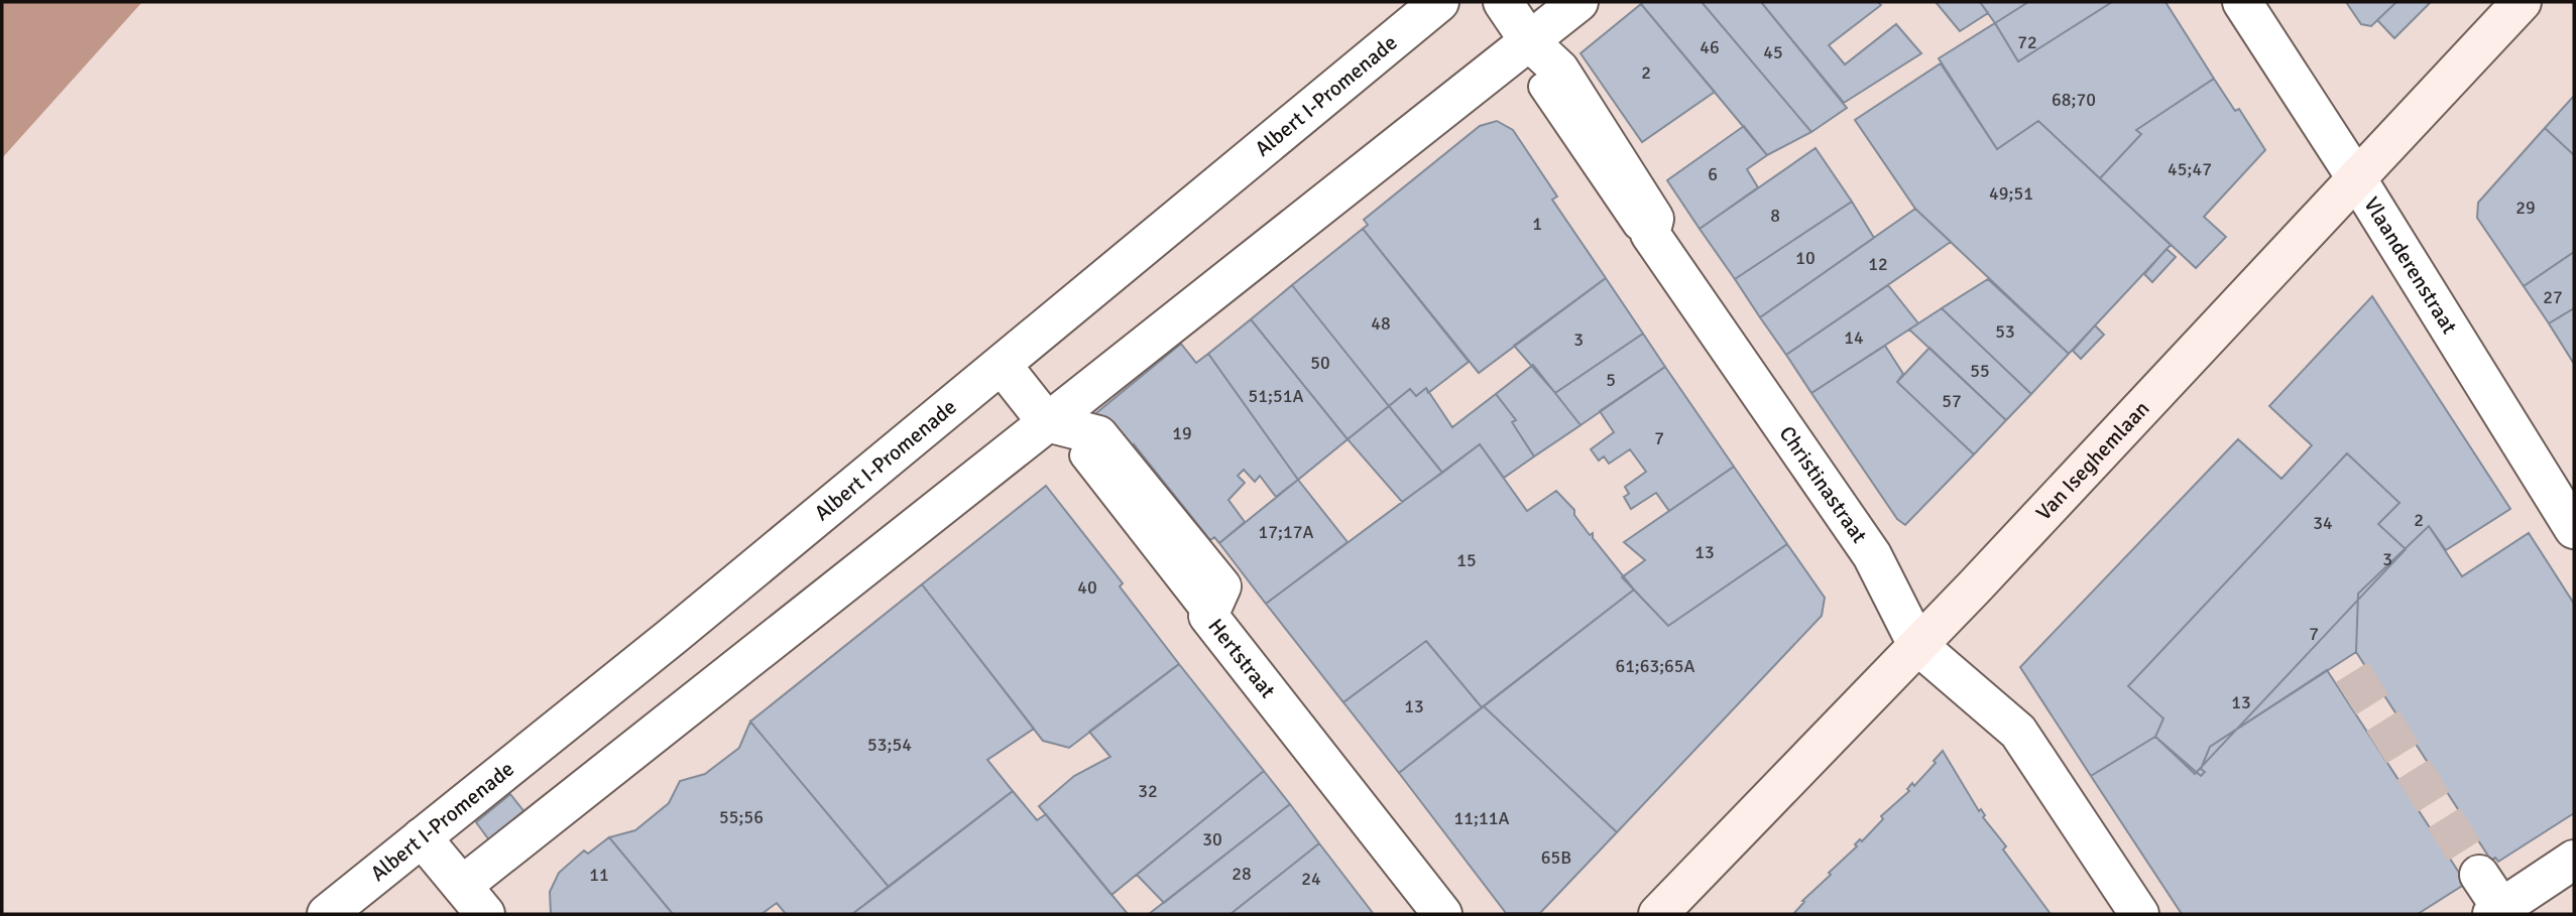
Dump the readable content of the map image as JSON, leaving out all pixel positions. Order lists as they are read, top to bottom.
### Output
{
  "streets": {
    "street": [
      "Albert I-Promenade",
      "Vlaanderenstraat",
      "Van Iseghemlaan",
      "Christinastraat",
      "Hertstraat"
    ]
  },
  "crossings": [
    ["Vlaanderenstraat", "Van Iseghemlaan"],
    ["Van Iseghemlaan", "Christinastraat"]
  ],
  "house_numbers": [
    "72",
    "46",
    "45",
    "2",
    "68;70",
    "45;47",
    "6",
    "49;51",
    "29",
    "8",
    "1",
    "10",
    "12",
    "27",
    "48",
    "53",
    "14",
    "3",
    "50",
    "55",
    "5",
    "51;51A",
    "57",
    "19",
    "7",
    "2",
    "34",
    "17;17A",
    "13",
    "3",
    "15",
    "40",
    "7",
    "61;63;65A",
    "13",
    "13",
    "53;54",
    "32",
    "55;56",
    "11;11A",
    "30",
    "65B",
    "28",
    "11",
    "24"
  ]
}
